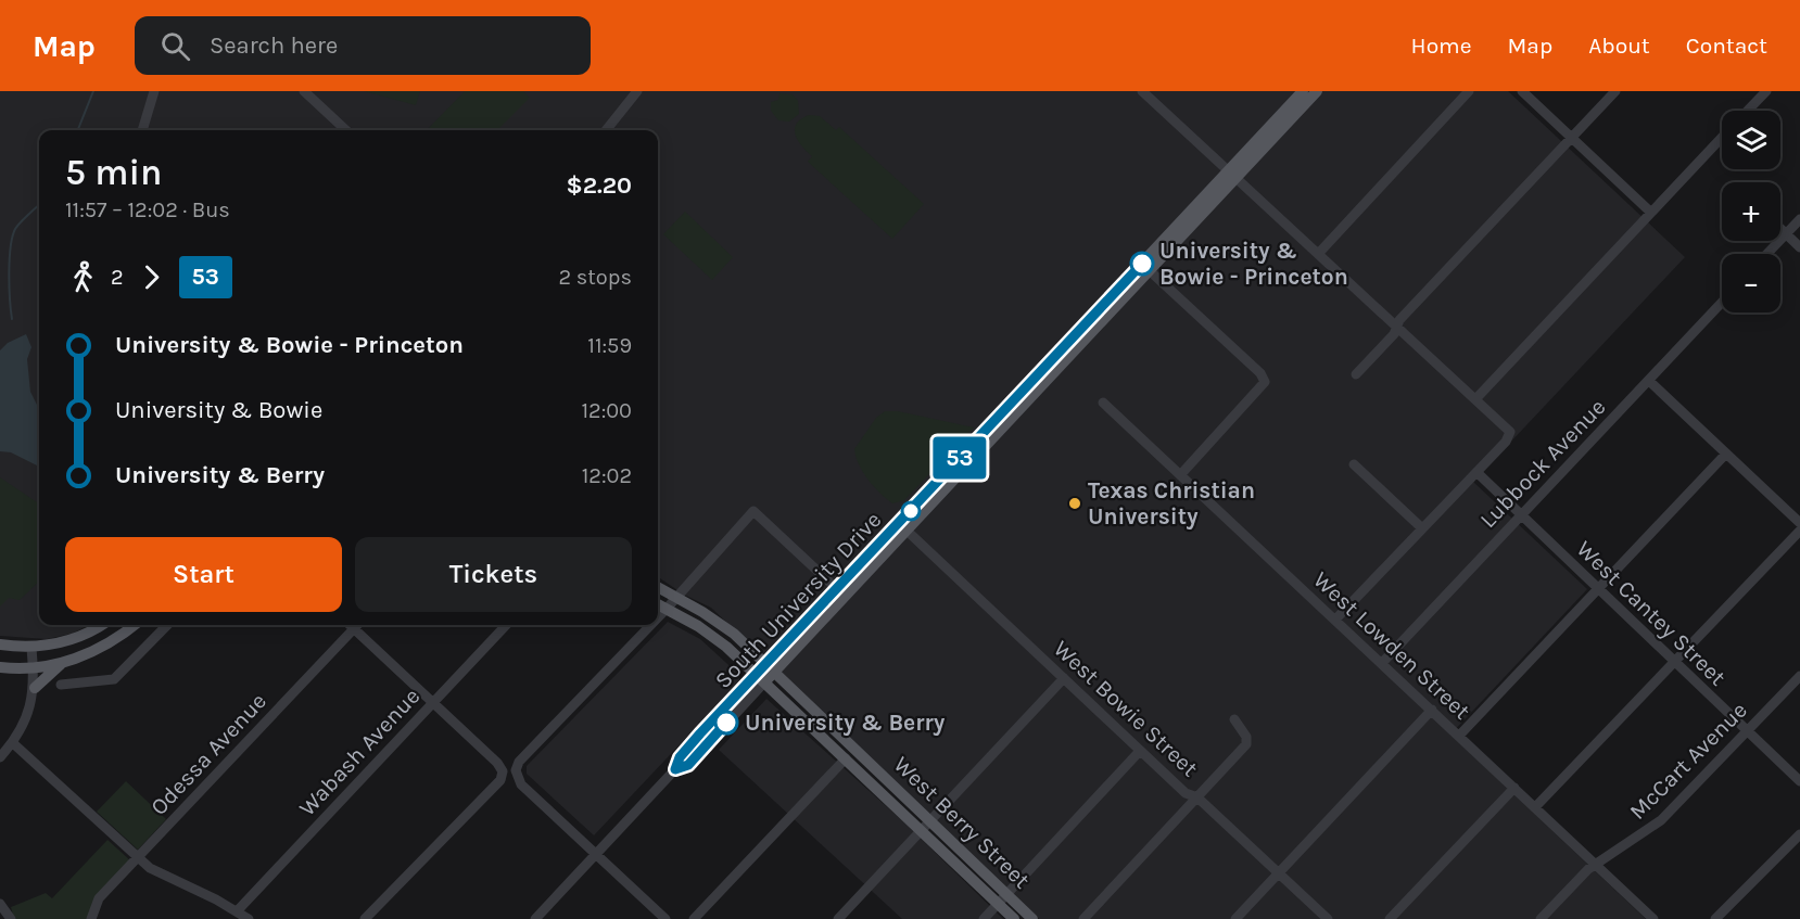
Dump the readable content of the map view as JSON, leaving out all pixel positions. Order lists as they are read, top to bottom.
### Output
{
  "streets": {
    "main road": ["South University Drive", "West Berry Street"],
    "street": [
      "Lubbock Avenue",
      "West Cantey Street",
      "West Lowden Street",
      "West Bowie Street",
      "Wabash Avenue",
      "Odessa Avenue",
      "McCart Avenue"
    ]
  },
  "crossings": [
    ["Lubbock Avenue", "West Cantey Street"],
    ["Lubbock Avenue", "West Lowden Street"],
    ["South University Drive", "West Bowie Street"],
    ["South University Drive", "West Berry Street"],
    ["West Cantey Street", "McCart Avenue"],
    ["West Lowden Street", "McCart Avenue"]
  ],
  "places": ["University & Bowie - Princeton", "Texas Christian University", "University & Berry"],
  "lines": ["bus line 53"],
  "page": {
    "header": "Map",
    "search": "Search here",
    "nav": [
      "Home",
      "Map",
      "About",
      "Contact"
    ],
    "on_map": "53",
    "map_buttons": ["+", "−"],
    "heading": ["5 min", "11:57 – 12:02 · Bus", "$2.20"],
    "legs": ["2", "53", "2 stops"],
    "list": [
      {
        "name": "University & Bowie - Princeton",
        "value": "11:59"
      },
      {
        "name": "University & Bowie",
        "value": "12:00"
      },
      {
        "name": "University & Berry",
        "value": "12:02"
      }
    ],
    "buttons": ["Start", "Tickets"]
  }
}
